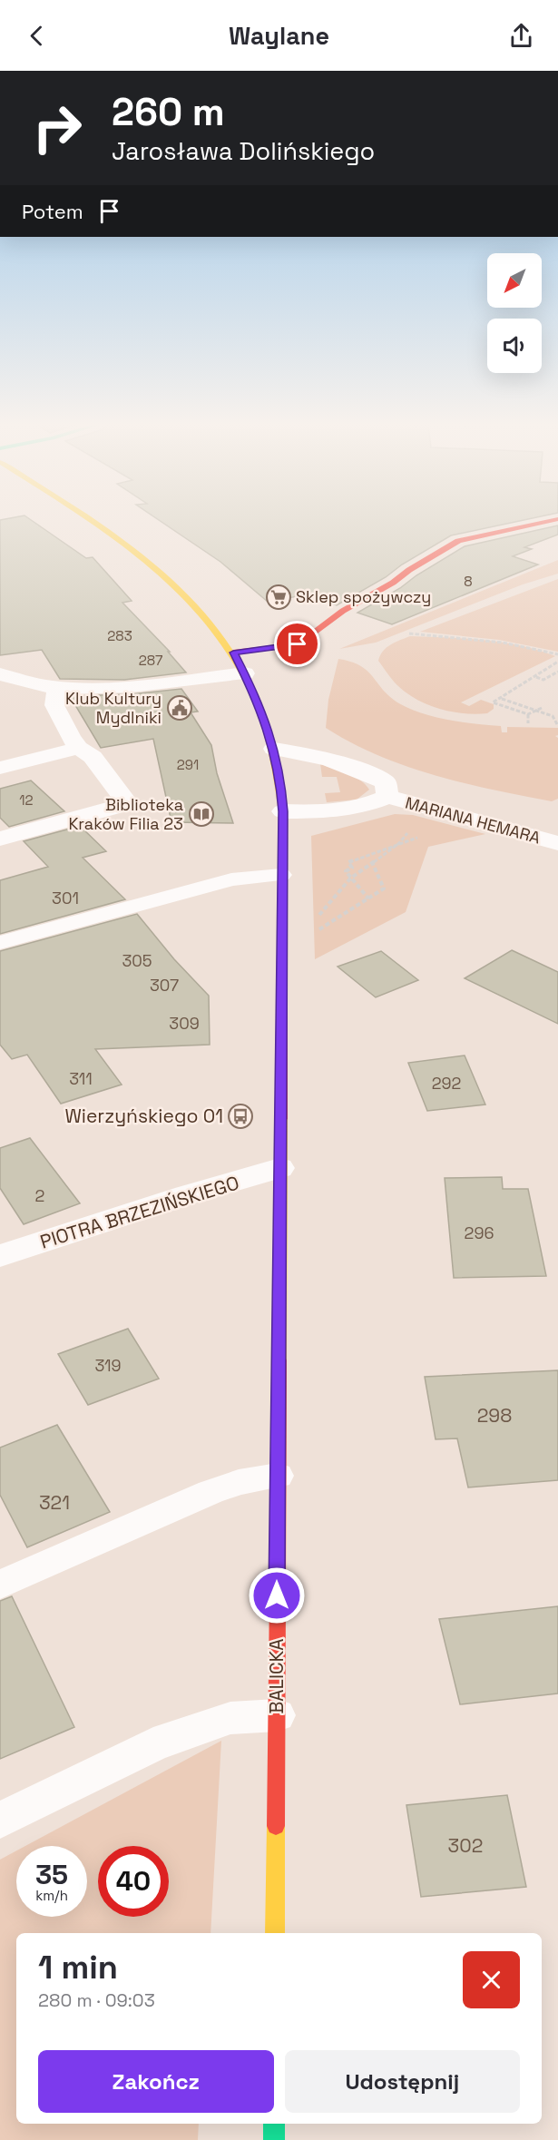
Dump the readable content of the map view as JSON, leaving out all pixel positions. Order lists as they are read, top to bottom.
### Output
{
  "streets": {
    "street": ["MARIANA HEMARA", "PIOTRA BRZEZIŃSKIEGO", "BALICKA"]
  },
  "crossings": [
    ["MARIANA HEMARA", "BALICKA"],
    ["PIOTRA BRZEZIŃSKIEGO", "BALICKA"]
  ],
  "places": {
    "supermarket": ["Sklep spożywczy"],
    "public building": ["Klub Kultury Mydlniki"],
    "library": ["Biblioteka Kraków Filia 23"],
    "bus stop": ["Wierzyńskiego 01"]
  },
  "house_numbers": [
    "8",
    "283",
    "287",
    "291",
    "12",
    "301",
    "305",
    "307",
    "309",
    "311",
    "292",
    "2",
    "296",
    "319",
    "298",
    "321",
    "302"
  ],
  "north": "bottom left",
  "page": {
    "header": "Waylane",
    "turn": ["260 m", "Jarosława Dolińskiego"],
    "then": "Potem",
    "speed": "35 km/h",
    "limit": "40",
    "heading": ["1 min", "280 m · 09:03"],
    "buttons": ["Zakończ", "Udostępnij"]
  }
}
